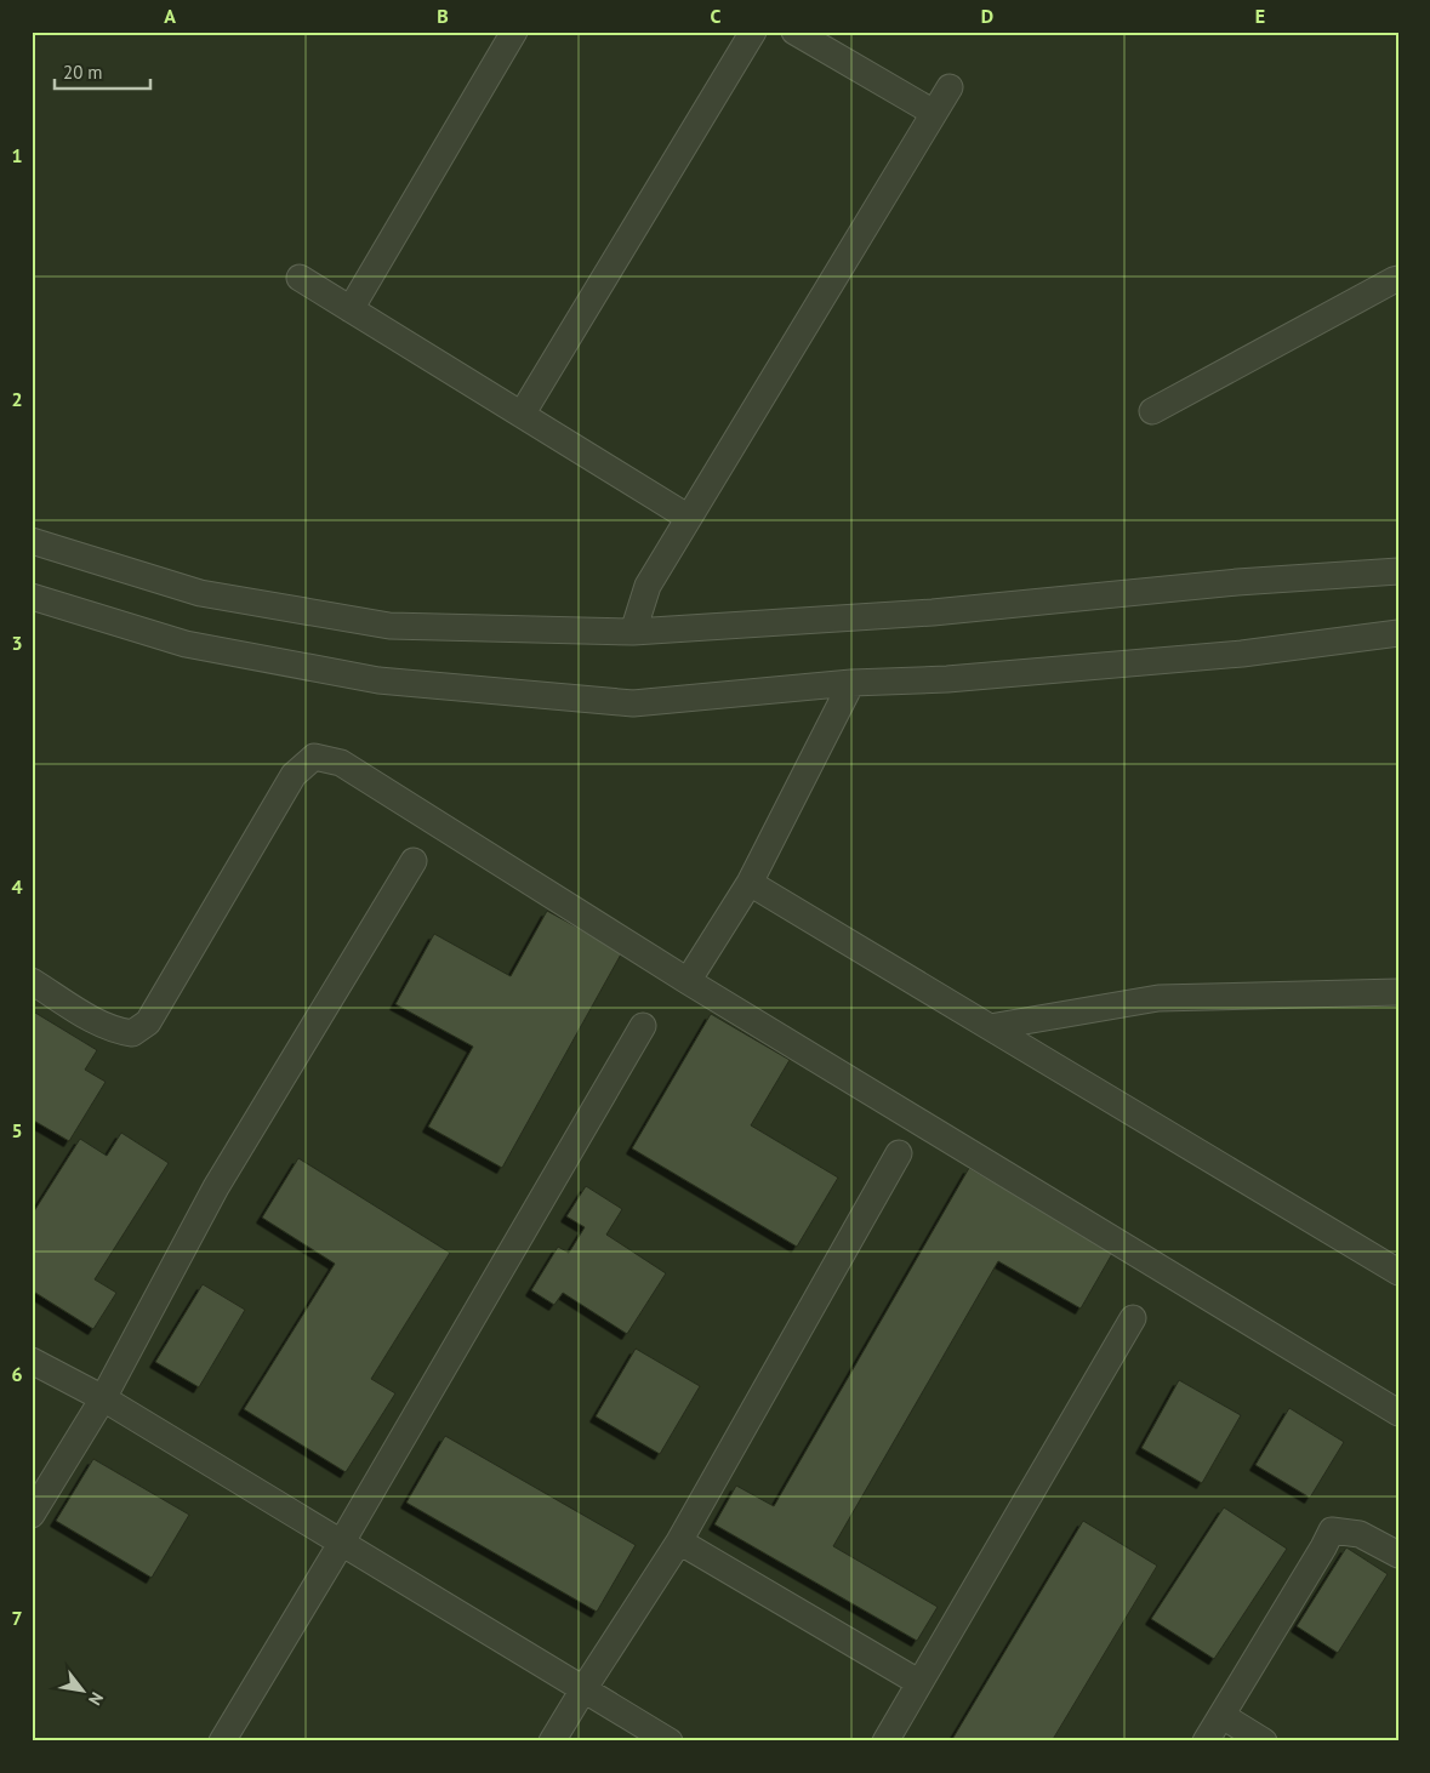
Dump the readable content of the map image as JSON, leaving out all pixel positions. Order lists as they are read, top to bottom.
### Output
{
  "scale_bar": "20 m",
  "north": "bottom right",
  "grid": {
    "columns": [
      "A",
      "B",
      "C",
      "D",
      "E"
    ],
    "rows": [
      "1",
      "2",
      "3",
      "4",
      "5",
      "6",
      "7"
    ]
  }
}
